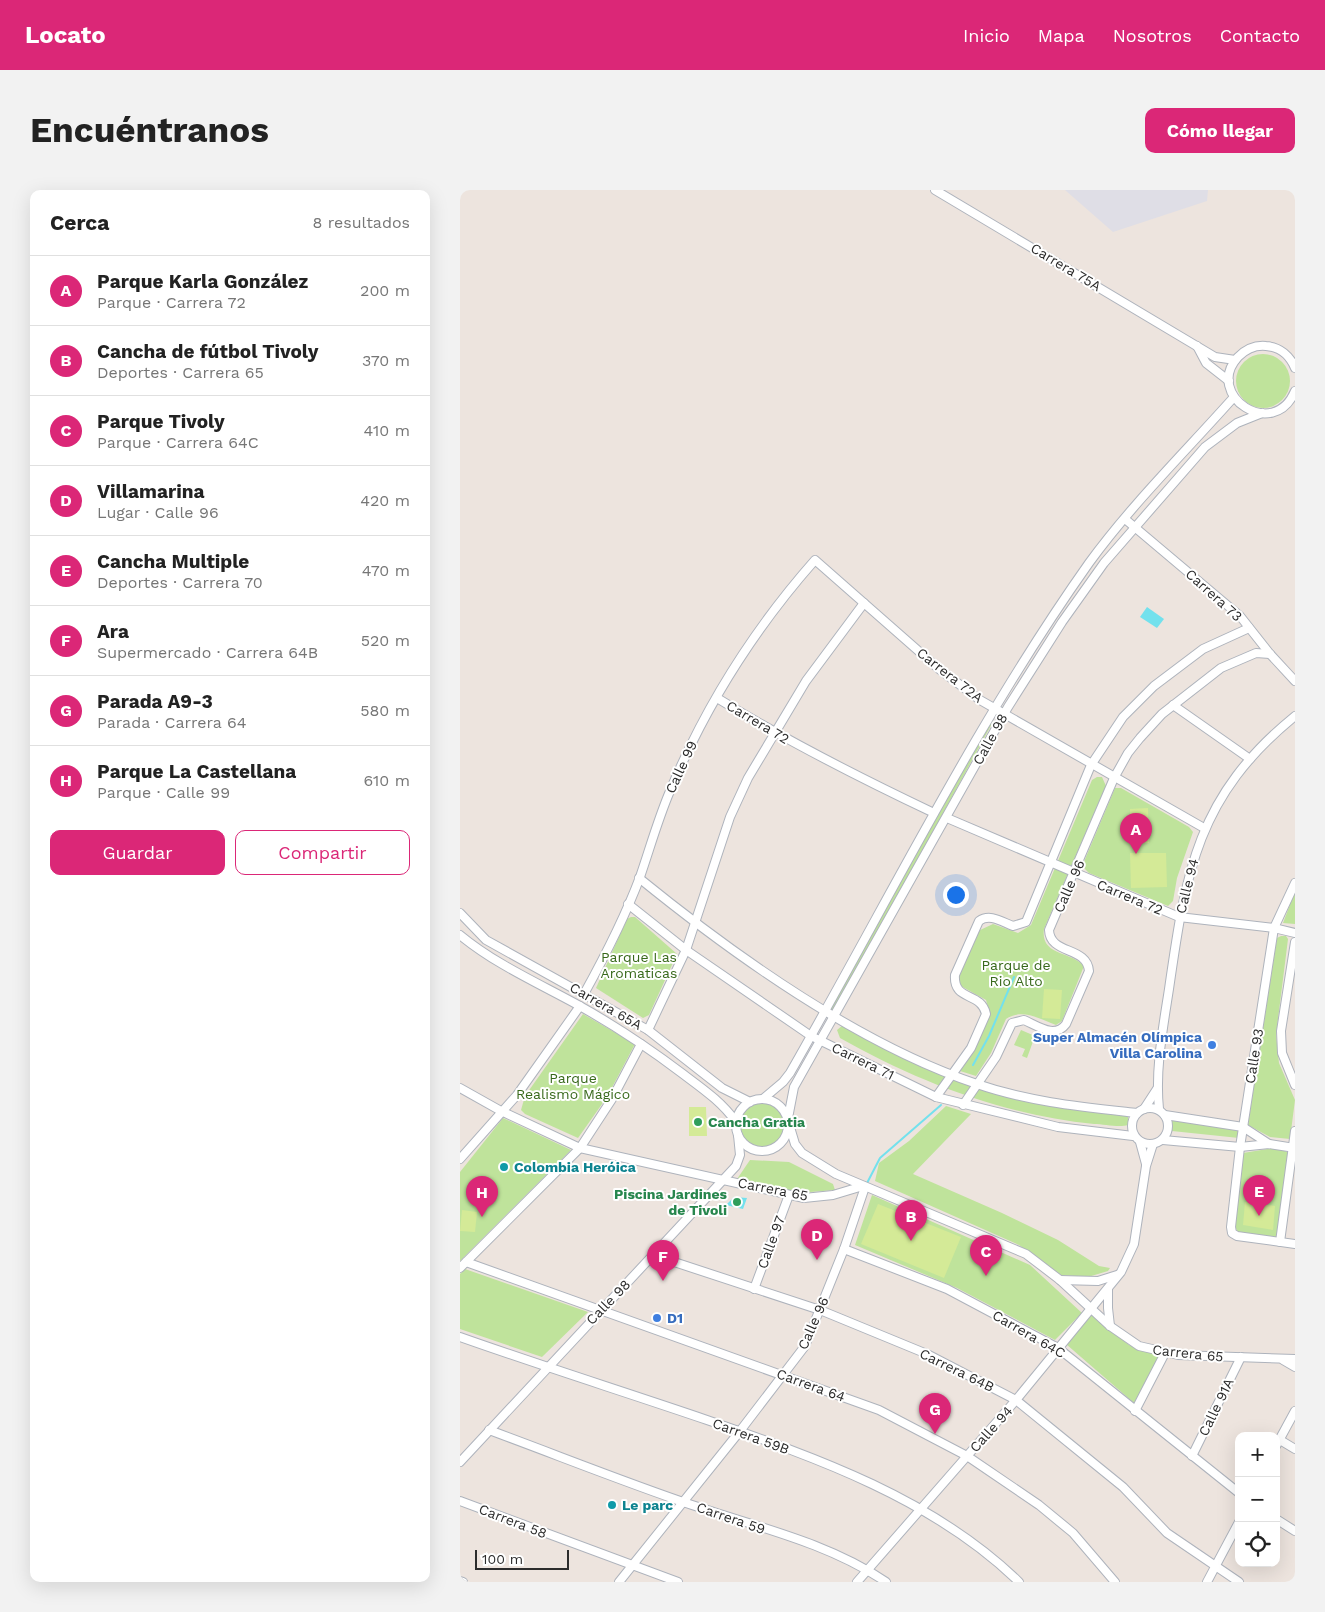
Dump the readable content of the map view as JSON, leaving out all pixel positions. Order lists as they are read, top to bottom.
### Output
{
  "streets": {
    "street": [
      "Carrera 75A",
      "Carrera 73",
      "Carrera 72A",
      "Carrera 72",
      "Calle 98",
      "Calle 99",
      "Calle 96",
      "Calle 94",
      "Carrera 65A",
      "Calle 93",
      "Carrera 71",
      "Carrera 65",
      "Calle 97",
      "Carrera 64C",
      "Carrera 64B",
      "Carrera 64",
      "Calle 91A",
      "Carrera 59B",
      "Carrera 59",
      "Carrera 58"
    ]
  },
  "crossings": [
    ["Carrera 73", "Calle 98"],
    ["Carrera 73", "Calle 96"],
    ["Carrera 72A", "Calle 98"],
    ["Carrera 72A", "Calle 99"],
    ["Carrera 72A", "Calle 96"],
    ["Carrera 72A", "Calle 94"],
    ["Carrera 72", "Calle 98"],
    ["Carrera 72", "Calle 99"],
    ["Carrera 72", "Calle 96"],
    ["Carrera 72", "Calle 94"],
    ["Carrera 72", "Calle 93"],
    ["Calle 98", "Carrera 65A"],
    ["Calle 98", "Carrera 71"],
    ["Calle 98", "Carrera 65"],
    ["Calle 98", "Carrera 64B"],
    ["Calle 98", "Carrera 64"],
    ["Calle 98", "Carrera 59B"],
    ["Calle 98", "Carrera 59"],
    ["Calle 99", "Carrera 65A"],
    ["Calle 99", "Carrera 71"],
    ["Calle 96", "Carrera 71"],
    ["Calle 96", "Carrera 65"],
    ["Calle 96", "Carrera 64C"],
    ["Calle 96", "Carrera 64B"],
    ["Calle 96", "Carrera 64"],
    ["Calle 96", "Carrera 59B"],
    ["Calle 96", "Carrera 59"],
    ["Calle 96", "Carrera 58"],
    ["Calle 94", "Carrera 71"],
    ["Calle 94", "Carrera 65"],
    ["Calle 94", "Carrera 64C"],
    ["Calle 94", "Carrera 64B"],
    ["Calle 94", "Carrera 64"],
    ["Calle 94", "Carrera 59B"],
    ["Calle 94", "Carrera 59"],
    ["Carrera 65", "Calle 97"],
    ["Carrera 65", "Calle 91A"],
    ["Calle 97", "Carrera 64B"],
    ["Carrera 64C", "Calle 91A"]
  ],
  "parks": ["Parque Las Aromaticas", "Parque de Rio Alto", "Parque Realismo Mágico"],
  "places": [
    "Super Almacén Olímpica Villa Carolina",
    "Cancha Gratia",
    "Colombia Heróica",
    "Piscina Jardines de Tivoli",
    "D1",
    "Le parc"
  ],
  "scale_bar": "100 m",
  "page": {
    "header": "Locato",
    "nav": [
      "Inicio",
      "Mapa",
      "Nosotros",
      "Contacto"
    ],
    "buttons": [
      "Cómo llegar",
      ["Guardar", "Compartir"]
    ],
    "title": "Encuéntranos",
    "heading": ["Cerca", "8 resultados"],
    "list": [
      {
        "mark": "A",
        "name": "Parque Karla González",
        "note": "Parque · Carrera 72",
        "value": "200 m"
      },
      {
        "mark": "B",
        "name": "Cancha de fútbol Tivoly",
        "note": "Deportes · Carrera 65",
        "value": "370 m"
      },
      {
        "mark": "C",
        "name": "Parque Tivoly",
        "note": "Parque · Carrera 64C",
        "value": "410 m"
      },
      {
        "mark": "D",
        "name": "Villamarina",
        "note": "Lugar · Calle 96",
        "value": "420 m"
      },
      {
        "mark": "E",
        "name": "Cancha Multiple",
        "note": "Deportes · Carrera 70",
        "value": "470 m"
      },
      {
        "mark": "F",
        "name": "Ara",
        "note": "Supermercado · Carrera 64B",
        "value": "520 m"
      },
      {
        "mark": "G",
        "name": "Parada A9-3",
        "note": "Parada · Carrera 64",
        "value": "580 m"
      },
      {
        "mark": "H",
        "name": "Parque La Castellana",
        "note": "Parque · Calle 99",
        "value": "610 m"
      }
    ],
    "pins": [
      "A",
      "E",
      "H",
      "B",
      "D",
      "C",
      "F",
      "G"
    ],
    "map_buttons": ["+", "−"],
    "scale": "100 m"
  }
}
